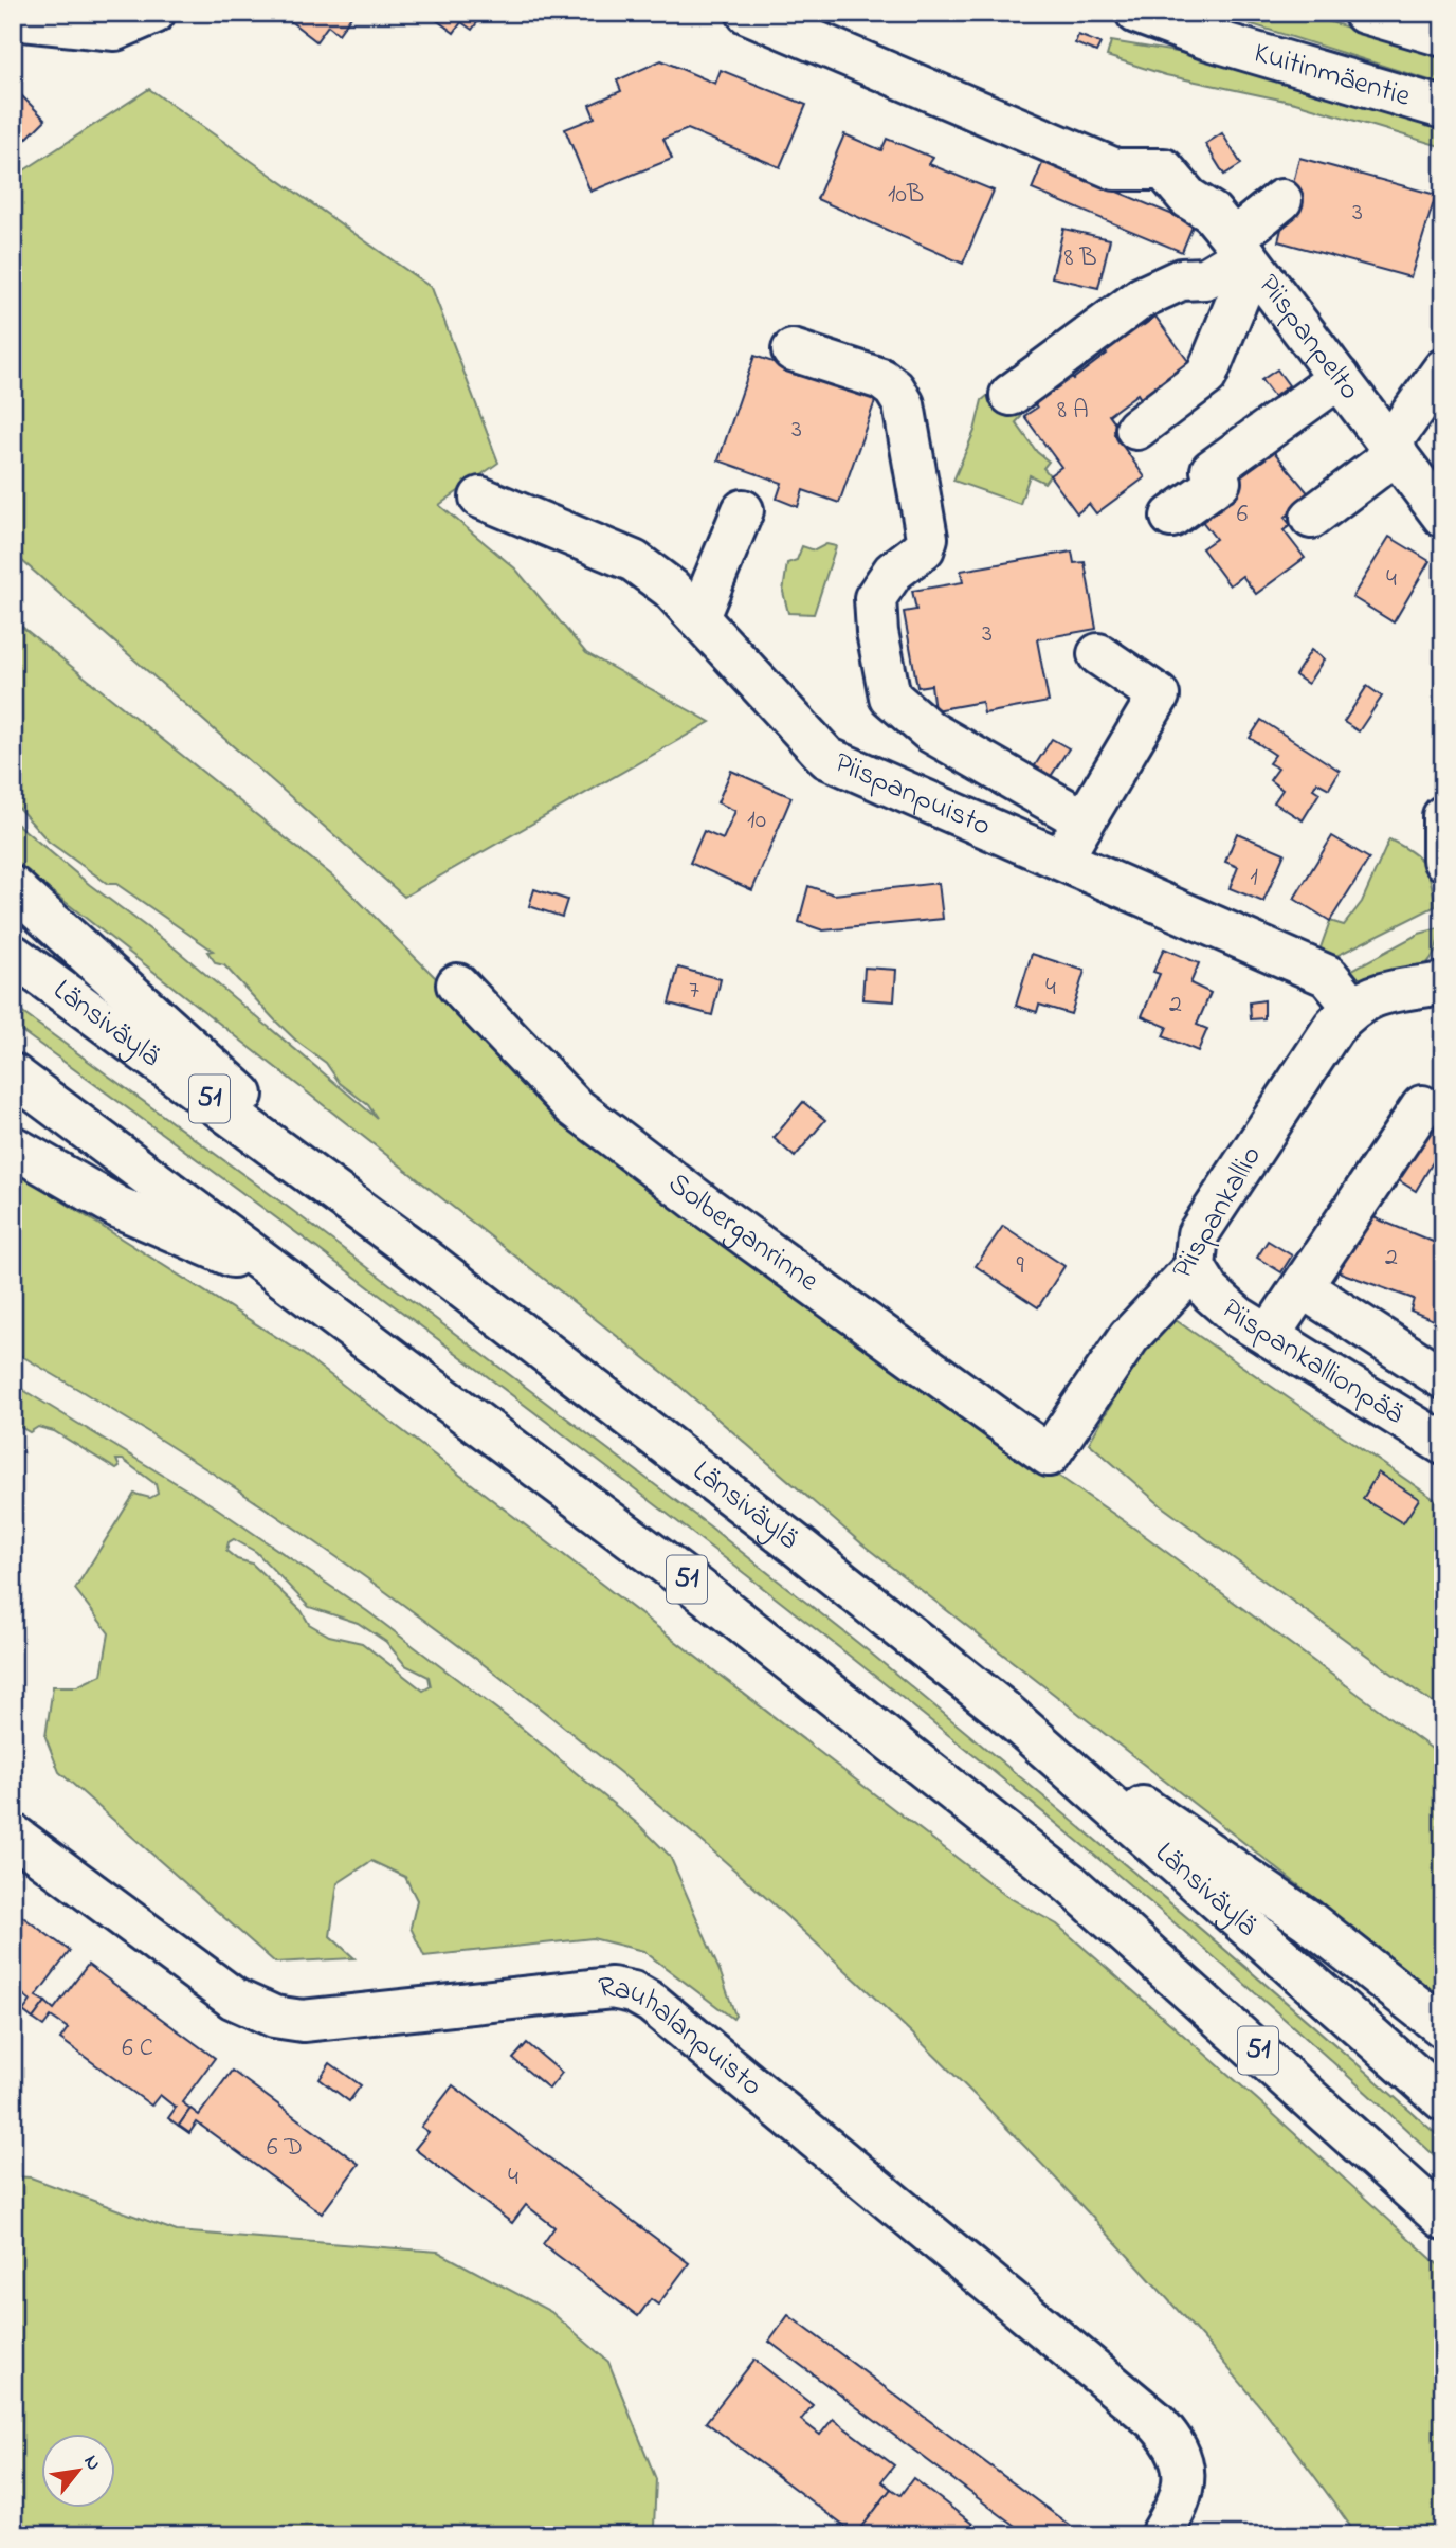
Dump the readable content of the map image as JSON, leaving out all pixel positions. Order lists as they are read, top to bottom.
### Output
{
  "streets": {
    "main road": [
      "Kuitinmäentie",
      "Piispanpelto",
      "Piispanpuisto",
      "Länsiväylä",
      "51",
      "Piispankallio",
      "Solberganrinne",
      "Piispankallionpää",
      "Rauhalanpuisto"
    ]
  },
  "crossings": [
    ["Piispanpuisto", "Piispankallio"],
    ["Piispankallio", "Solberganrinne"],
    ["Piispankallio", "Piispankallionpää"]
  ],
  "house_numbers": [
    "10B",
    "3",
    "8 B",
    "8 A",
    "3",
    "6",
    "4",
    "3",
    "10",
    "1",
    "4",
    "7",
    "2",
    "2",
    "9",
    "6 C",
    "6 D",
    "4"
  ],
  "north": "top right"
}
